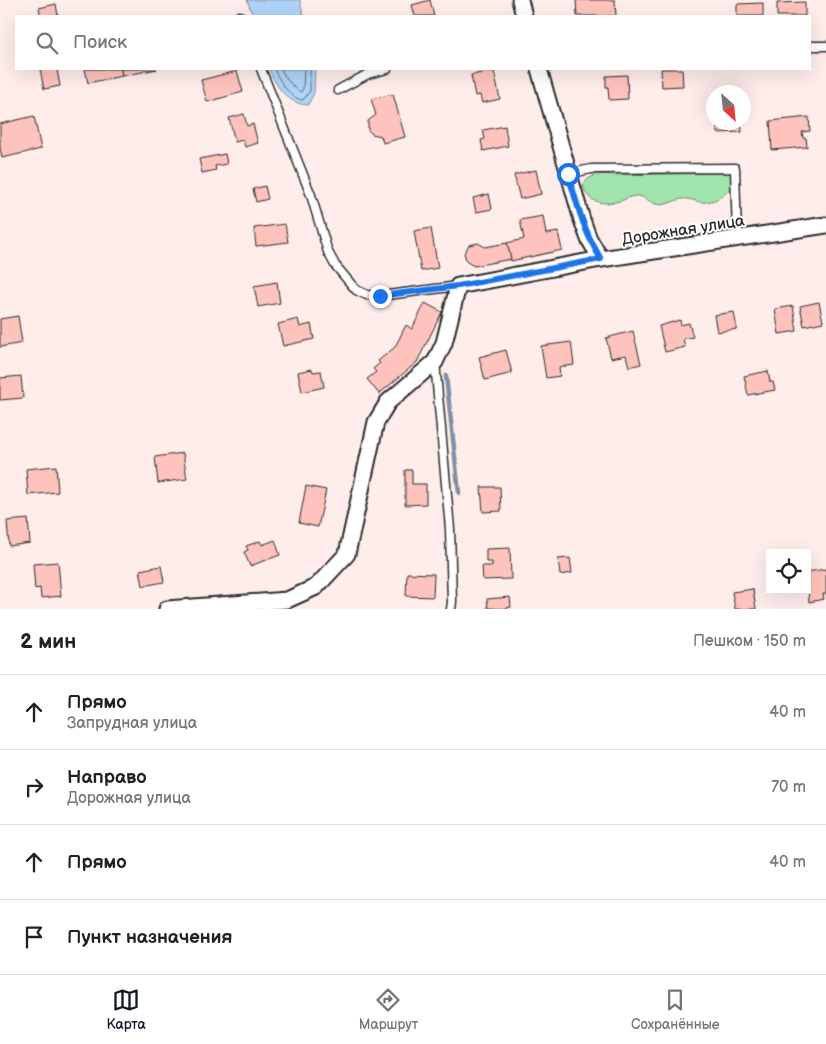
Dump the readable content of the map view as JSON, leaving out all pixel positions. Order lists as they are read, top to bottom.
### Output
{
  "streets": {
    "street": ["Дорожная улица"]
  },
  "north": "bottom right",
  "page": {
    "search": "Поиск",
    "heading": ["2 мин", "Пешком · 150 m"],
    "list": [
      ["Прямо", "Запрудная улица", "40 m"],
      ["Направо", "Дорожная улица", "70 m"],
      ["Прямо", "40 m"],
      "Пункт назначения"
    ],
    "nav": ["Карта", "Маршрут", "Сохранённые"]
  }
}
